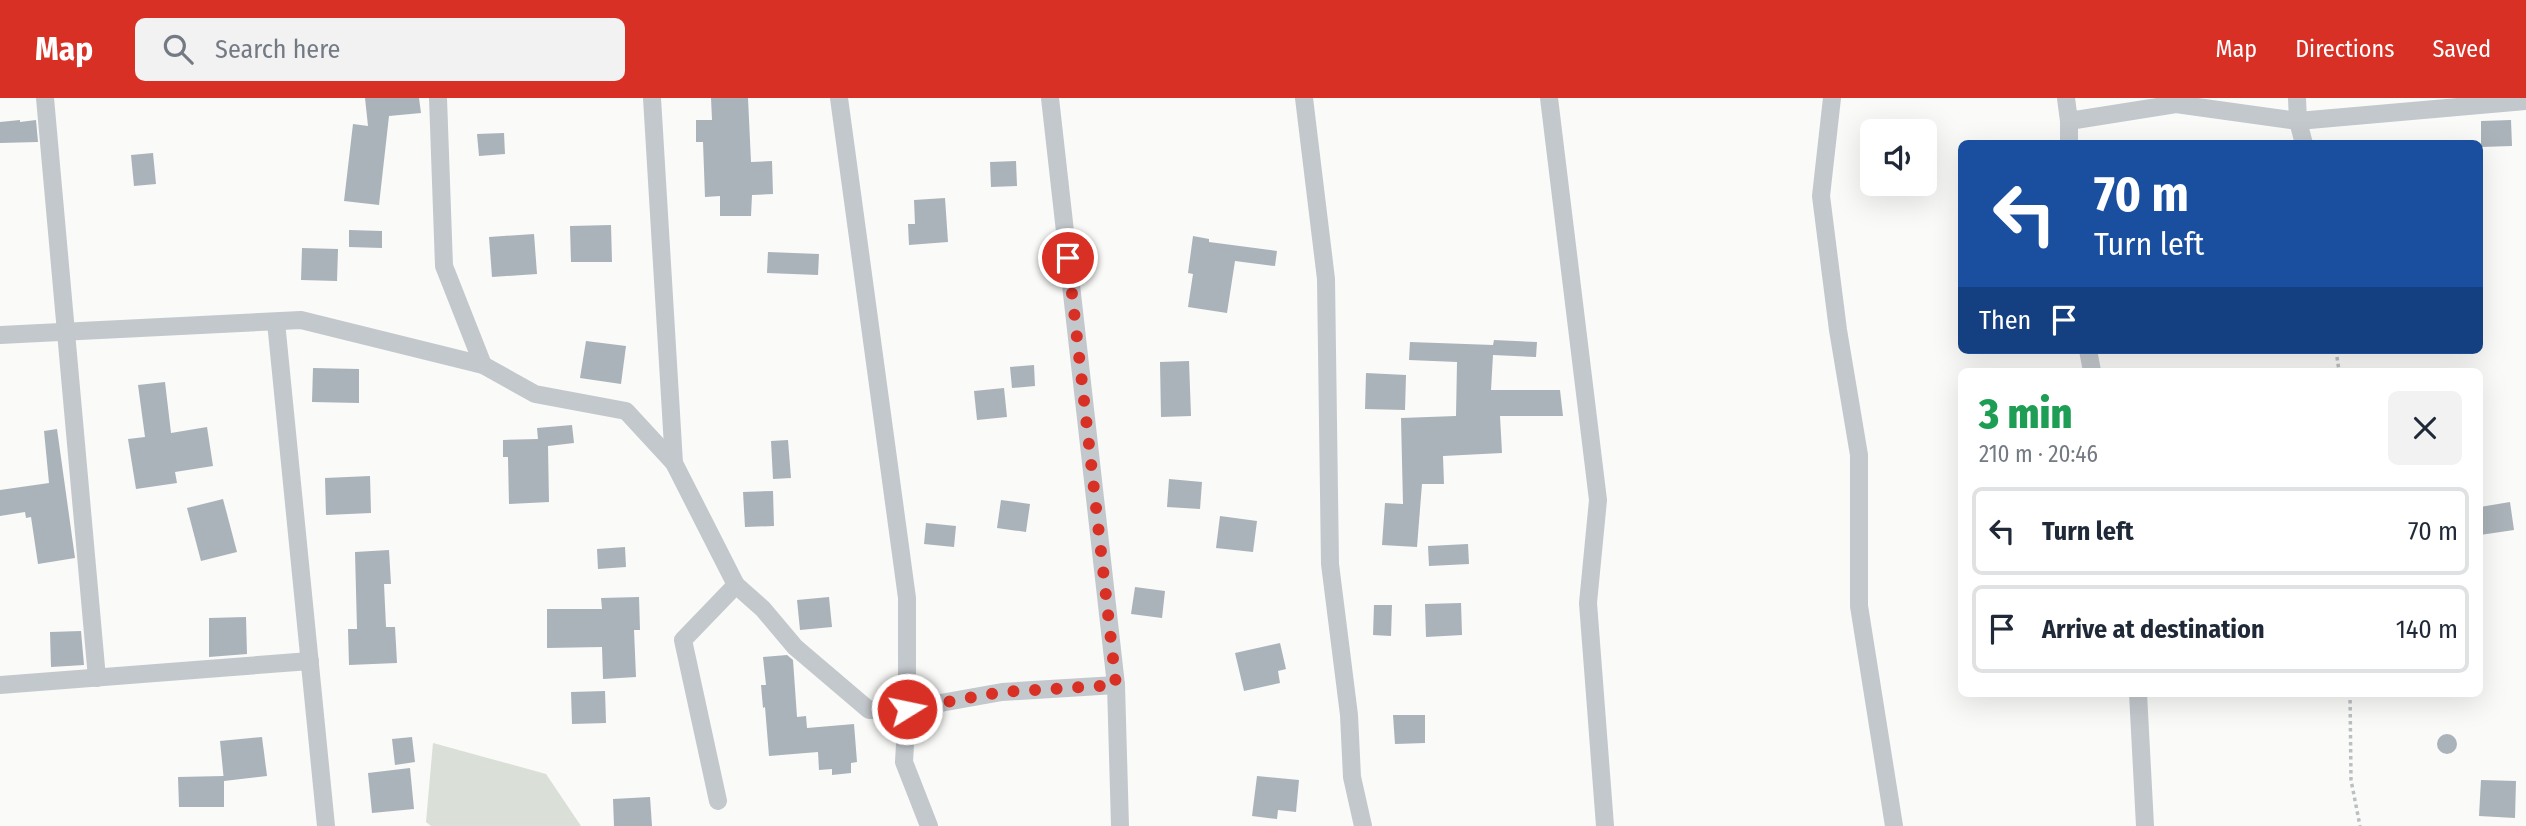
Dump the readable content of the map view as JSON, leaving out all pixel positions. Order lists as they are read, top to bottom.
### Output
{
  "page": {
    "header": "Map",
    "search": "Search here",
    "nav": ["Map", "Directions", "Saved"],
    "turn": ["70 m", "Turn left"],
    "then": "Then",
    "heading": ["3 min", "210 m · 20:46"],
    "list": [
      {
        "name": "Turn left",
        "value": "70 m"
      },
      {
        "name": "Arrive at destination",
        "value": "140 m"
      }
    ]
  }
}
